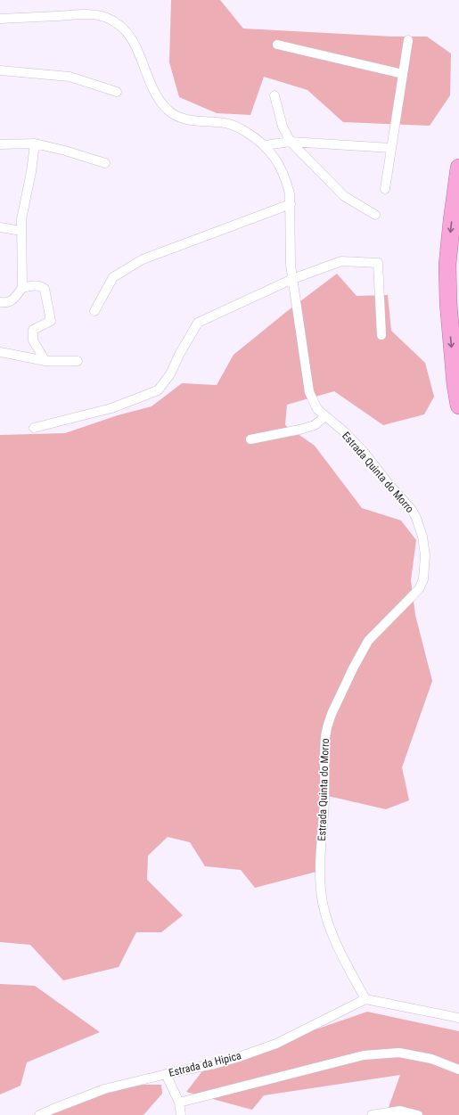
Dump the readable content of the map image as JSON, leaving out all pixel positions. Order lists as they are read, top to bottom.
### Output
{
  "streets": {
    "street": ["Estrada Quinta do Morro", "Estrada da Hipica"]
  },
  "crossings": [
    ["Estrada Quinta do Morro", "Estrada da Hipica"]
  ]
}
